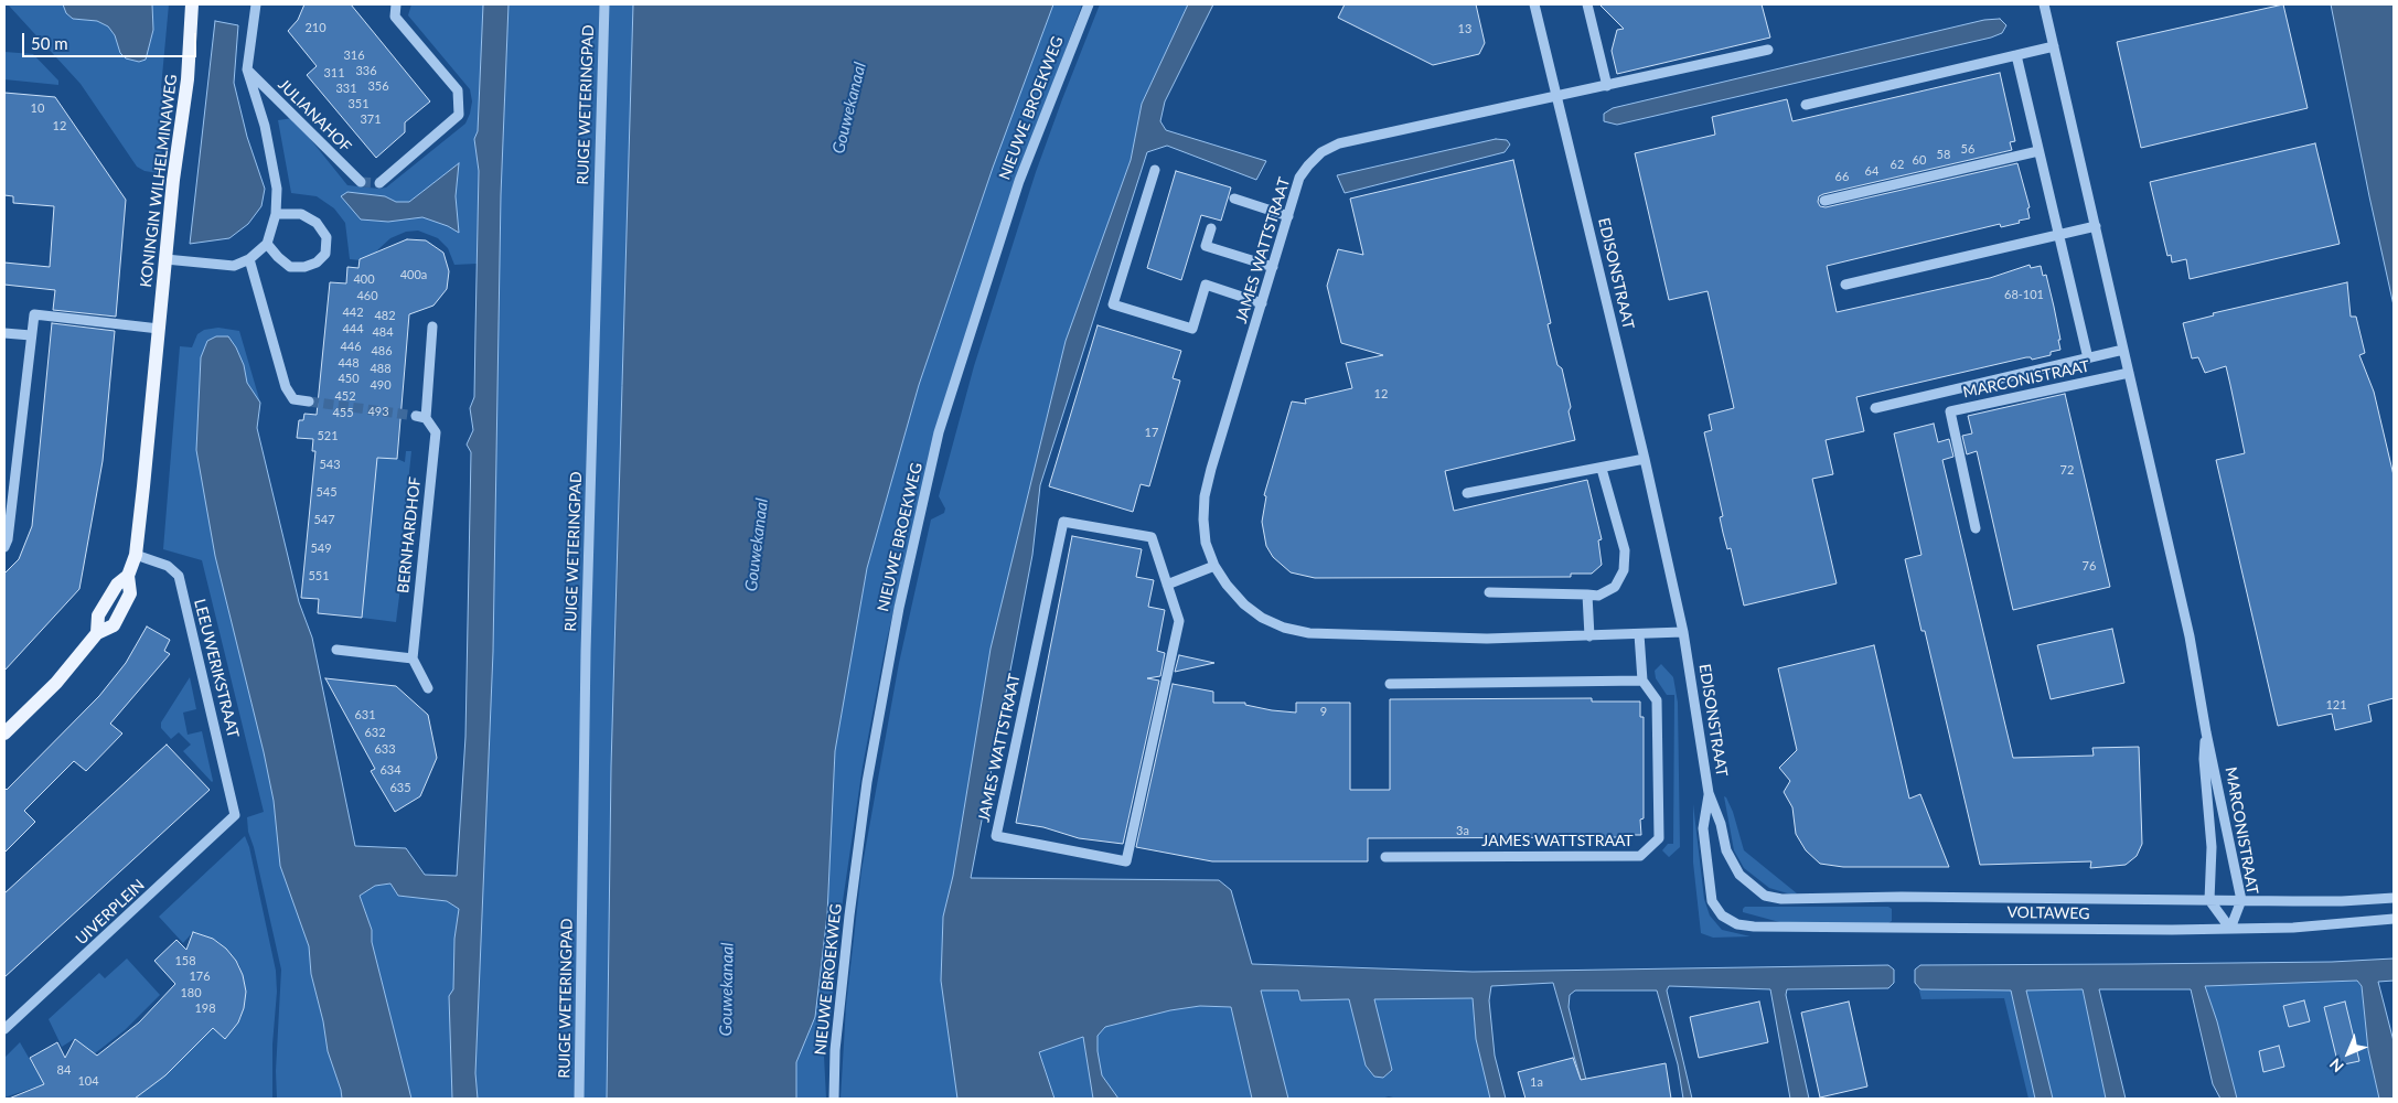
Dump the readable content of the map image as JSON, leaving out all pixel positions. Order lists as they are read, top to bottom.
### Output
{
  "streets": {
    "main road": ["KONINGIN WILHELMINAWEG"],
    "street": [
      "RUIGE WETERINGPAD",
      "NIEUWE BROEKWEG",
      "JULIANAHOF",
      "JAMES WATTSTRAAT",
      "EDISONSTRAAT",
      "MARCONISTRAAT",
      "BERNHARDHOF",
      "LEEUWERIKSTRAAT",
      "UIVERPLEIN",
      "VOLTAWEG"
    ]
  },
  "crossings": [
    ["KONINGIN WILHELMINAWEG", "LEEUWERIKSTRAAT"],
    ["JAMES WATTSTRAAT", "EDISONSTRAAT"],
    ["EDISONSTRAAT", "VOLTAWEG"],
    ["MARCONISTRAAT", "VOLTAWEG"],
    ["LEEUWERIKSTRAAT", "UIVERPLEIN"]
  ],
  "water": ["Gouwekanaal"],
  "house_numbers": [
    "210",
    "13",
    "316",
    "336",
    "311",
    "356",
    "331",
    "351",
    "10",
    "371",
    "12",
    "56",
    "58",
    "60",
    "62",
    "64",
    "66",
    "400a",
    "400",
    "68-101",
    "460",
    "442",
    "482",
    "444",
    "484",
    "446",
    "486",
    "448",
    "488",
    "450",
    "490",
    "12",
    "452",
    "493",
    "455",
    "17",
    "521",
    "543",
    "72",
    "545",
    "547",
    "549",
    "76",
    "551",
    "121",
    "9",
    "631",
    "632",
    "633",
    "634",
    "635",
    "3a",
    "158",
    "176",
    "180",
    "198",
    "84",
    "104",
    "1a"
  ],
  "scale_bar": "50 m",
  "north": "bottom left"
}
